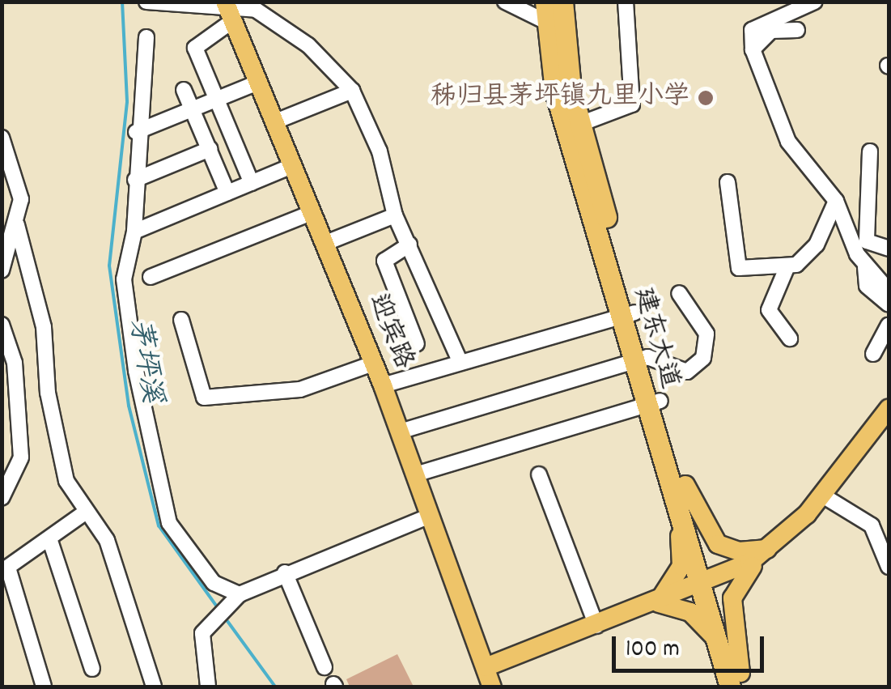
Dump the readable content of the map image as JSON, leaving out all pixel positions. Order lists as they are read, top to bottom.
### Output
{
  "streets": {
    "highway": ["建东大道"],
    "main road": ["迎宾路"]
  },
  "water": ["茅坪溪"],
  "places": ["秭归县茅坪镇九里小学"],
  "scale_bar": "100 m"
}
